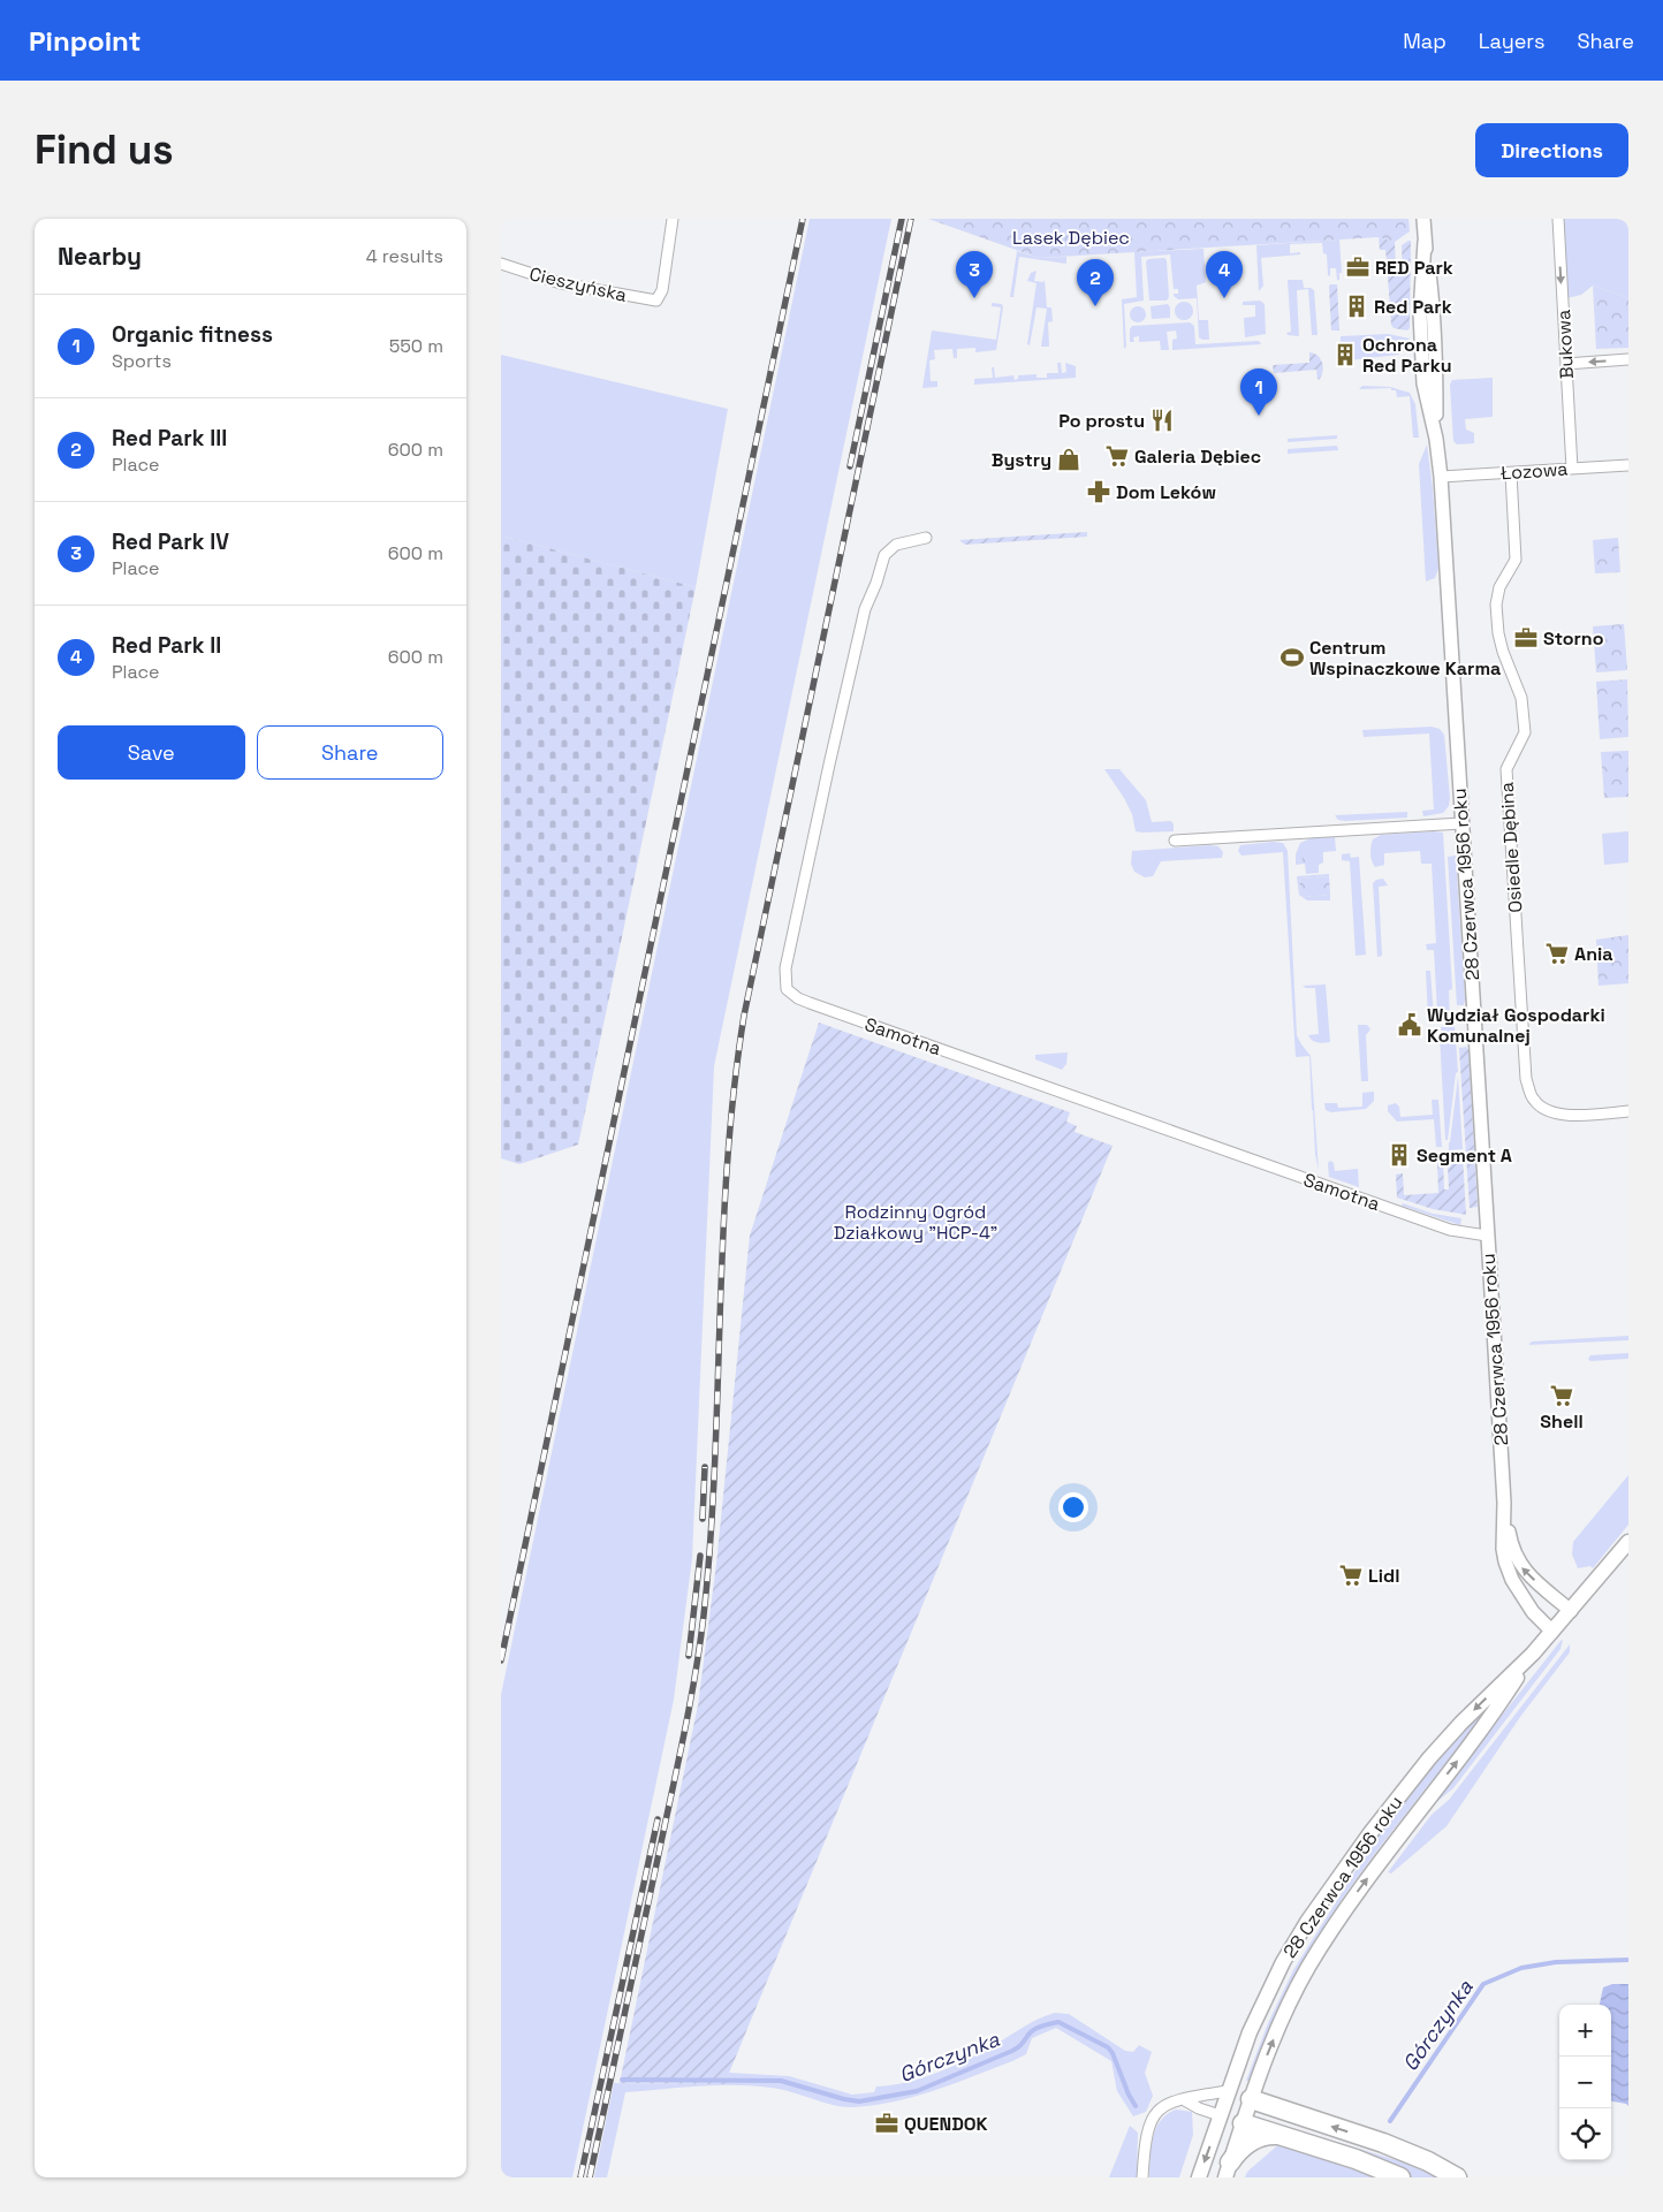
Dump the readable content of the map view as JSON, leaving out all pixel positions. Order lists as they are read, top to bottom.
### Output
{
  "streets": {
    "main road": ["28 Czerwca 1956 roku"],
    "street": [
      "Cieszyńska",
      "Bukowa",
      "Łozowa",
      "Osiedle Dębina",
      "Samotna"
    ]
  },
  "crossings": [
    ["Bukowa", "Łozowa"],
    ["Łozowa", "Osiedle Dębina"],
    ["Łozowa", "28 Czerwca 1956 roku"],
    ["28 Czerwca 1956 roku", "Samotna"]
  ],
  "one_way": ["Bukowa"],
  "water": ["Górczynka"],
  "parks": ["Lasek Dębiec", "Rodzinny Ogród Działkowy \"HCP-4\""],
  "places": {
    "office": ["RED Park", "Storno", "QUENDOK"],
    "building": ["Red Park", "Ochrona Red Parku", "Segment A"],
    "restaurant": ["Po prostu"],
    "supermarket": [
      "Galeria Dębiec",
      "Ania",
      "Shell",
      "Lidl"
    ],
    "shop": ["Bystry"],
    "pharmacy": ["Dom Leków"],
    "sports": ["Centrum Wspinaczkowe Karma"],
    "public building": ["Wydział Gospodarki Komunalnej"]
  },
  "page": {
    "header": "Pinpoint",
    "nav": ["Map", "Layers", "Share"],
    "buttons": [
      "Directions",
      ["Save", "Share"]
    ],
    "title": "Find us",
    "heading": ["Nearby", "4 results"],
    "pins": [
      "3",
      "4",
      "2",
      "1"
    ],
    "list": [
      {
        "mark": "1",
        "name": "Organic fitness",
        "note": "Sports",
        "value": "550 m"
      },
      {
        "mark": "2",
        "name": "Red Park III",
        "note": "Place",
        "value": "600 m"
      },
      {
        "mark": "3",
        "name": "Red Park IV",
        "note": "Place",
        "value": "600 m"
      },
      {
        "mark": "4",
        "name": "Red Park II",
        "note": "Place",
        "value": "600 m"
      }
    ],
    "map_buttons": ["+", "−"]
  }
}
